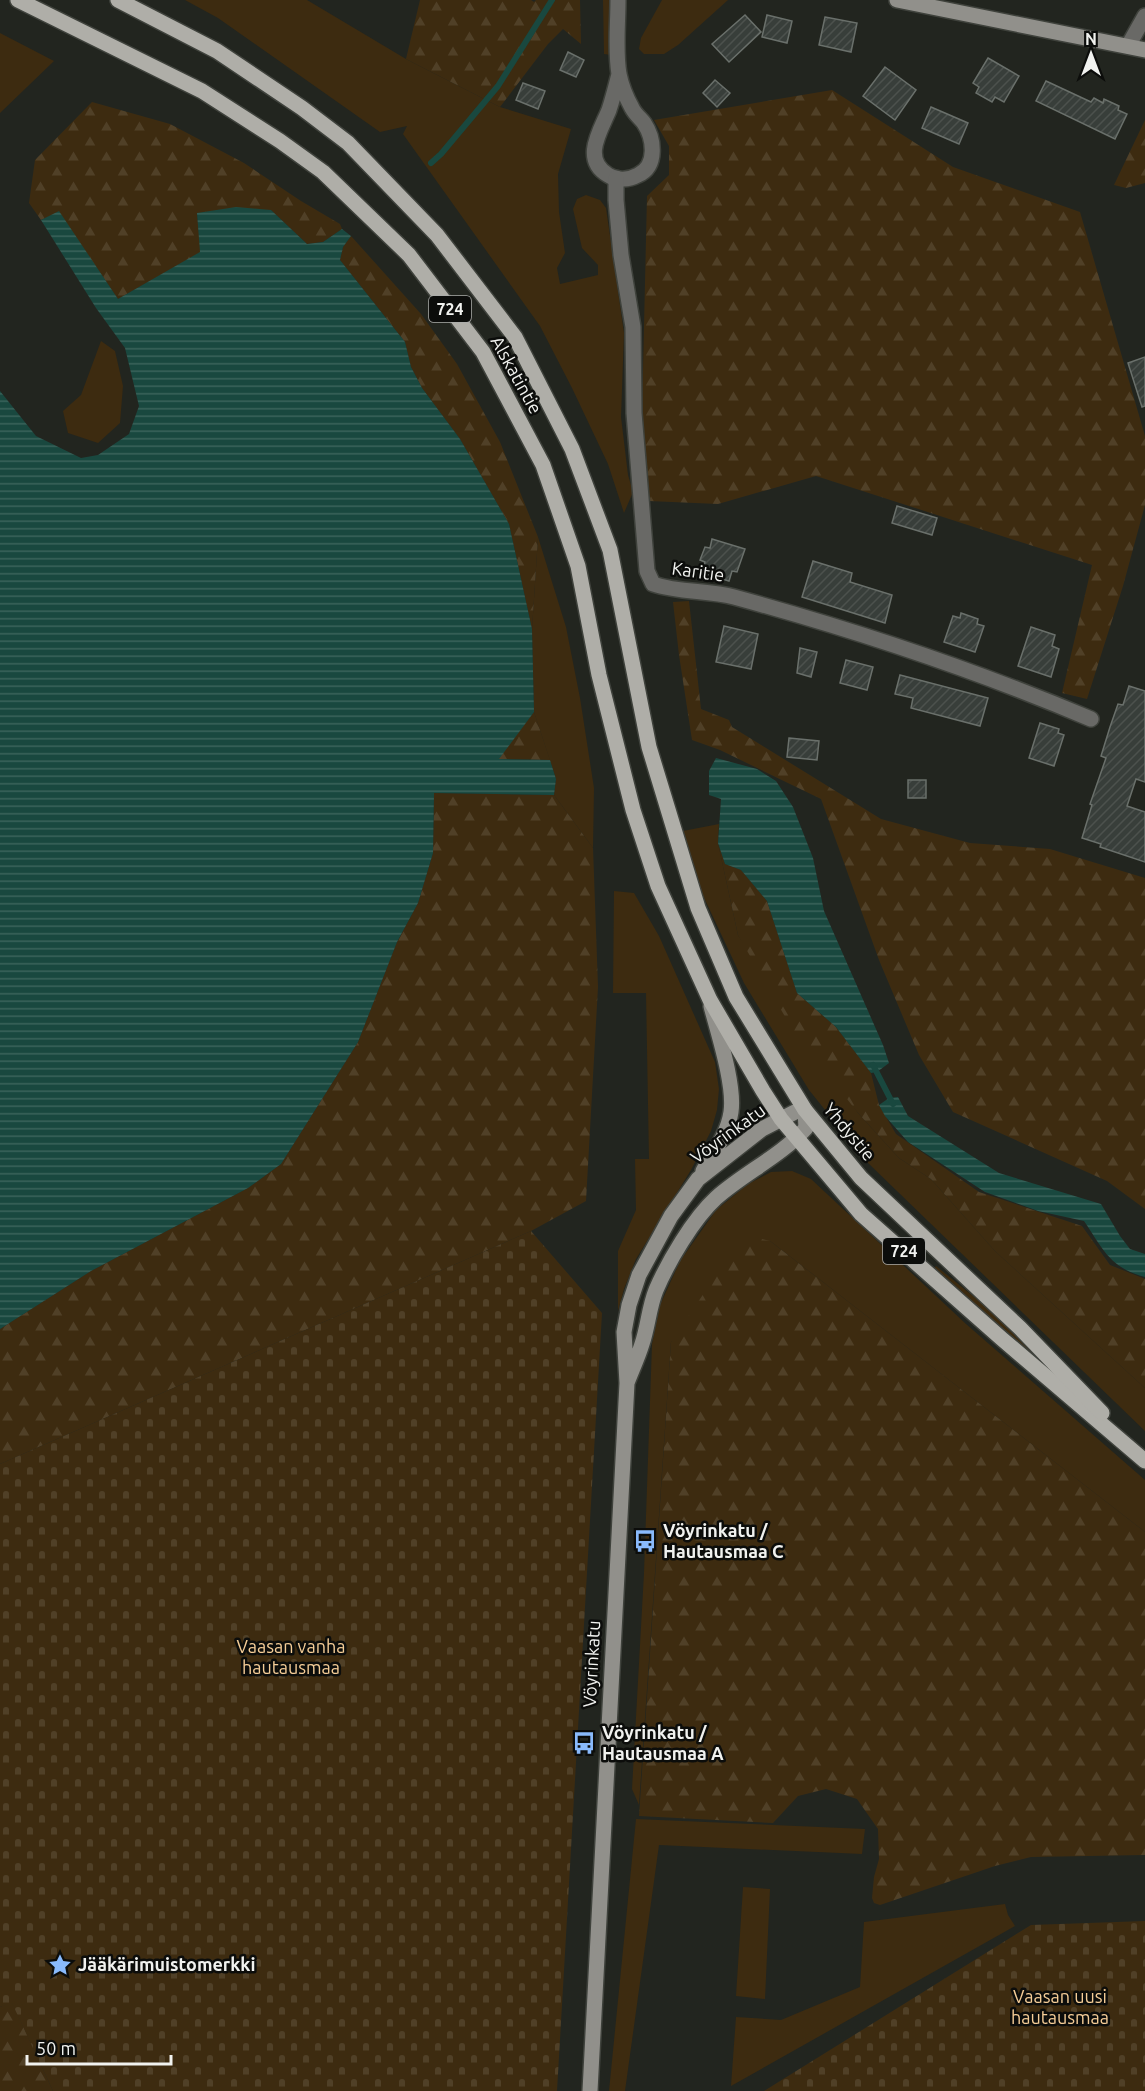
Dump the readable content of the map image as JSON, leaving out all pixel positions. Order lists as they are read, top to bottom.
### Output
{
  "streets": {
    "main road": [
      "724",
      "Alskatintie",
      "Yhdystie",
      "Vöyrinkatu"
    ],
    "street": ["Karitie"]
  },
  "crossings": [
    ["Alskatintie", "Yhdystie"],
    ["Yhdystie", "Vöyrinkatu"]
  ],
  "parks": ["Vaasan vanha hautausmaa", "Vaasan uusi hautausmaa"],
  "places": {
    "bus stop": ["Vöyrinkatu / Hautausmaa C", "Vöyrinkatu / Hautausmaa A"],
    "place": ["Jääkärimuistomerkki"]
  },
  "scale_bar": "50 m",
  "north": "top"
}
